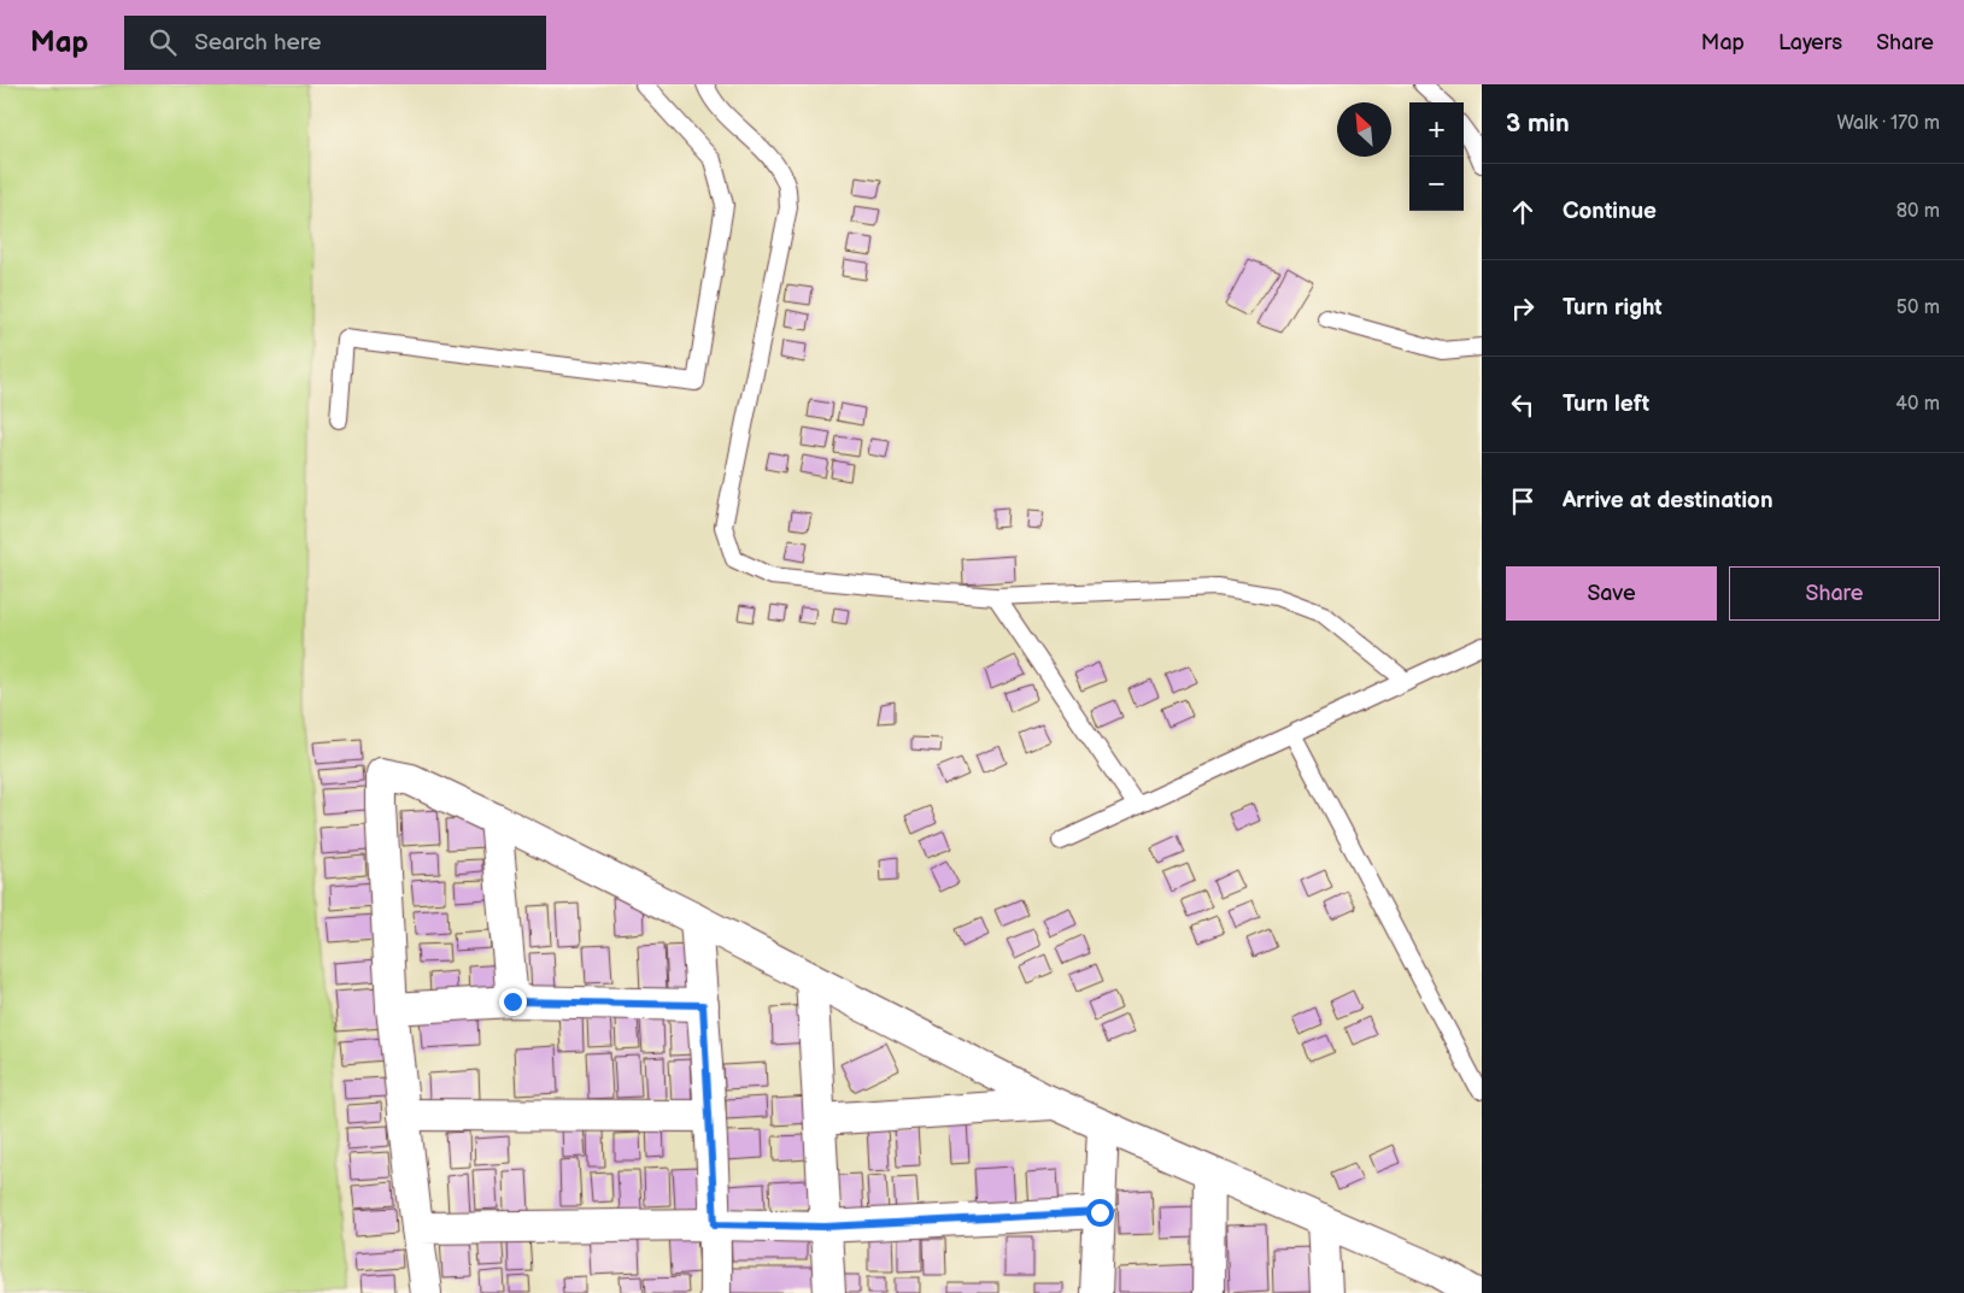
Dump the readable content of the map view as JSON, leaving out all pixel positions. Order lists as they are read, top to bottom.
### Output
{
  "north": "top left",
  "page": {
    "header": "Map",
    "search": "Search here",
    "nav": ["Map", "Layers", "Share"],
    "heading": ["3 min", "Walk · 170 m"],
    "map_buttons": ["+", "−"],
    "list": [
      ["Continue", "80 m"],
      ["Turn right", "50 m"],
      ["Turn left", "40 m"],
      "Arrive at destination"
    ],
    "buttons": ["Save", "Share"]
  }
}
